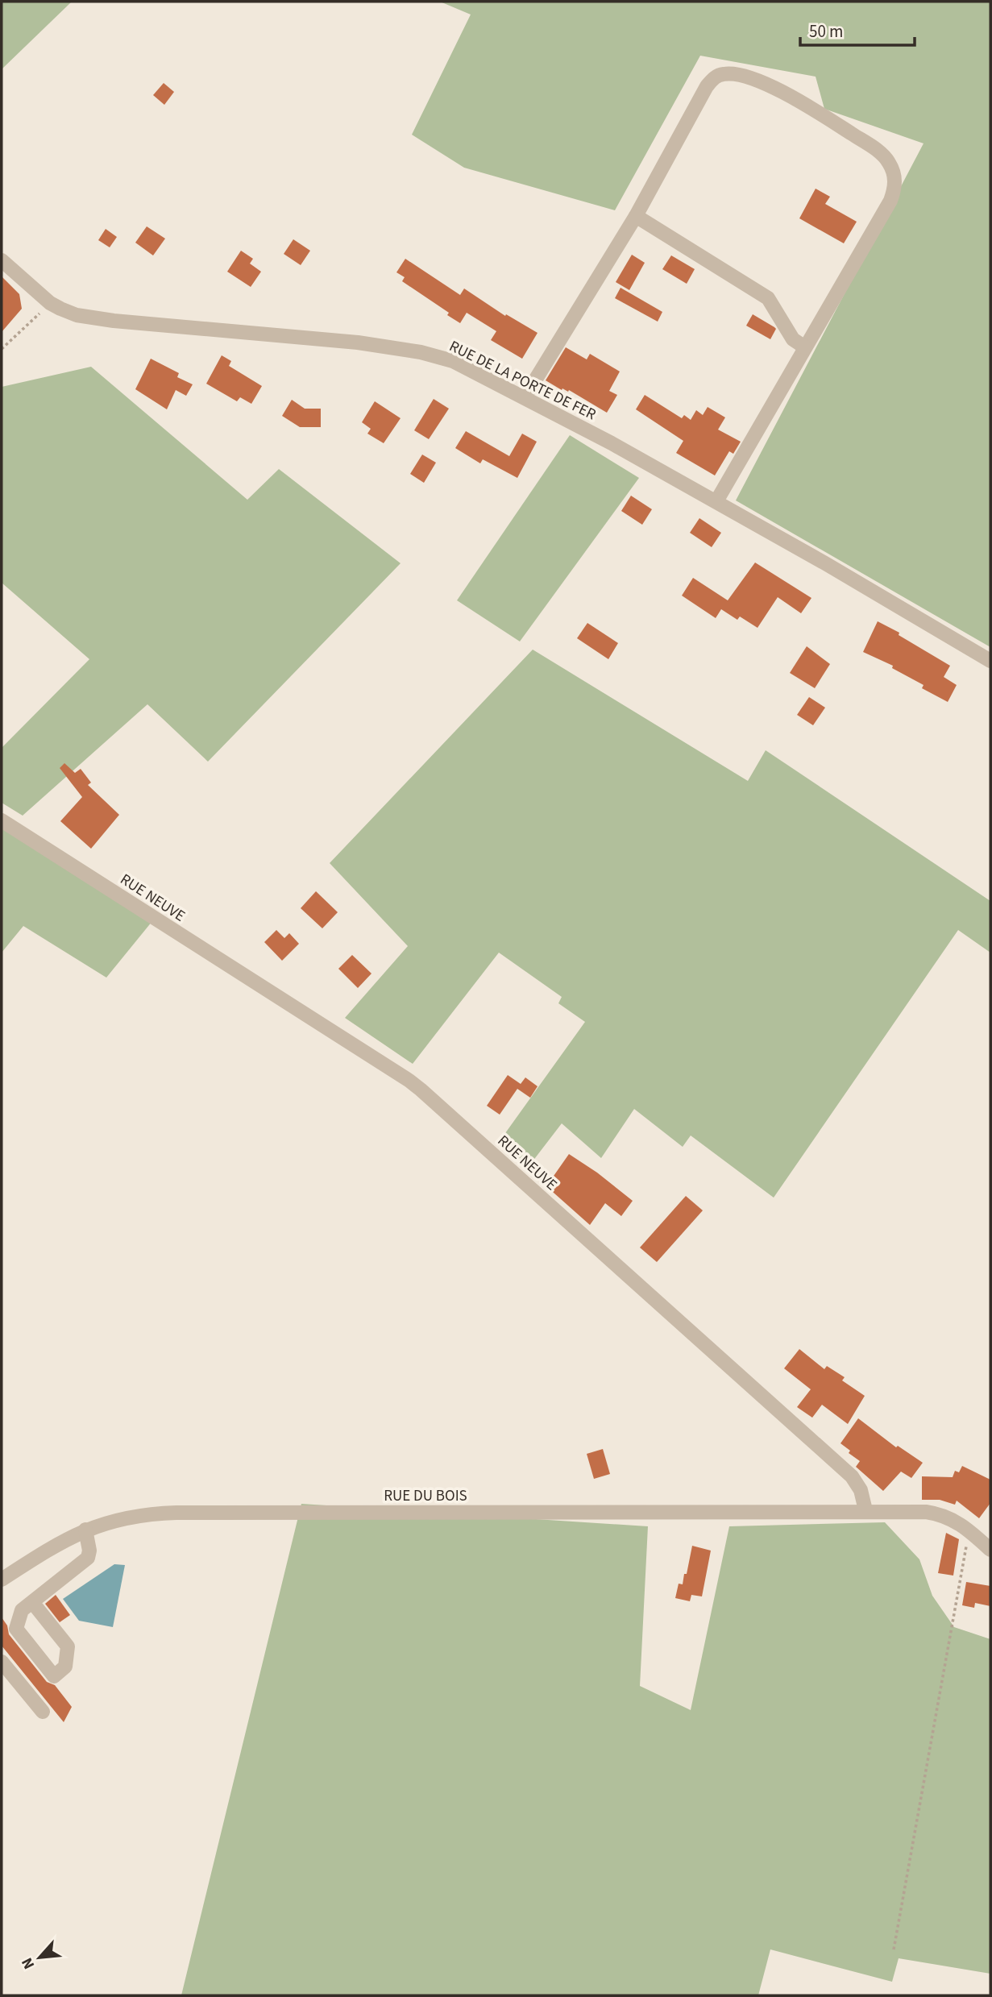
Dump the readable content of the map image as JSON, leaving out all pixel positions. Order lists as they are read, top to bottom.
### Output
{
  "streets": {
    "street": ["RUE DE LA PORTE DE FER", "RUE NEUVE", "RUE DU BOIS"]
  },
  "crossings": [
    ["RUE NEUVE", "RUE DU BOIS"]
  ],
  "scale_bar": "50 m",
  "north": "bottom left"
}
